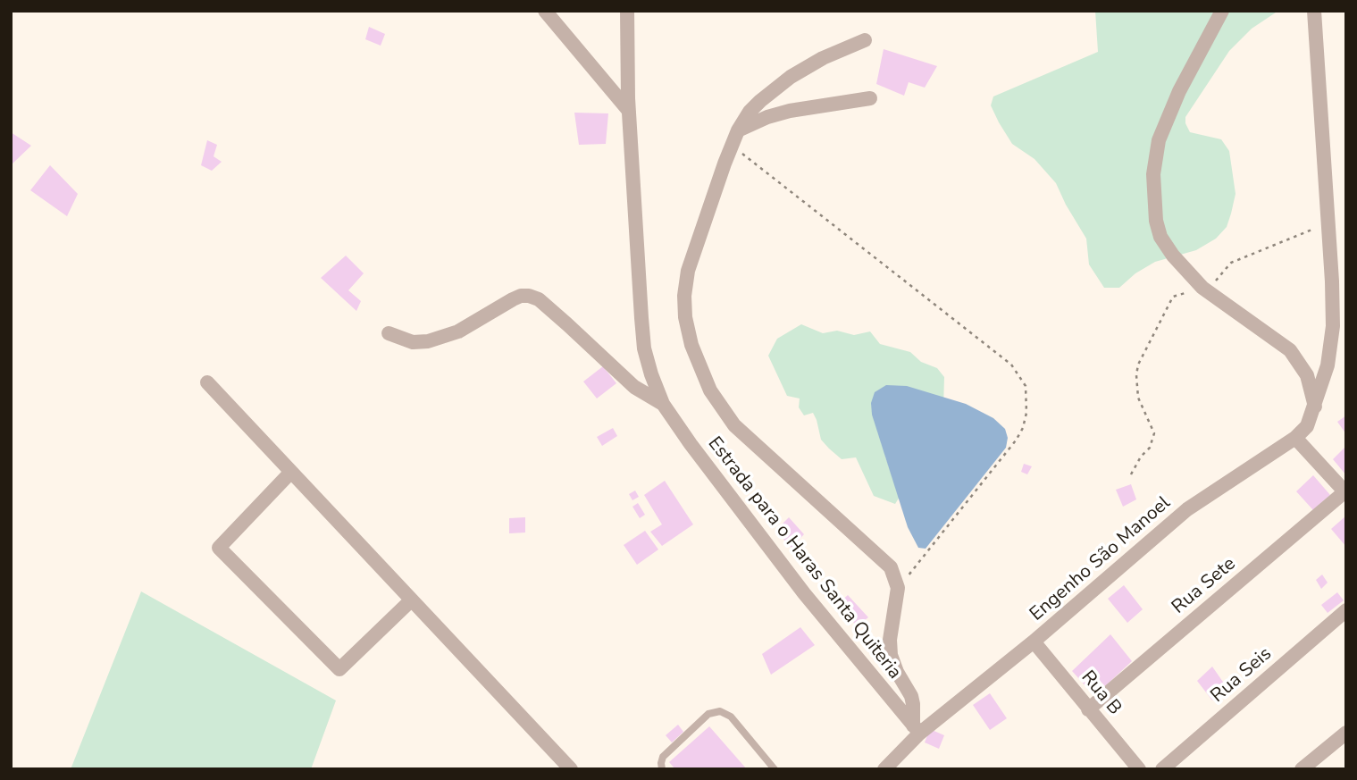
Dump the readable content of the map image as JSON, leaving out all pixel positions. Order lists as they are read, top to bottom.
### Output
{
  "streets": {
    "street": [
      "Estrada para o Haras Santa Quiteria",
      "Engenho São Manoel",
      "Rua Sete",
      "Rua Seis",
      "Rua B"
    ]
  },
  "crossings": [
    ["Estrada para o Haras Santa Quiteria", "Engenho São Manoel"],
    ["Engenho São Manoel", "Rua B"],
    ["Rua Sete", "Rua B"]
  ]
}
